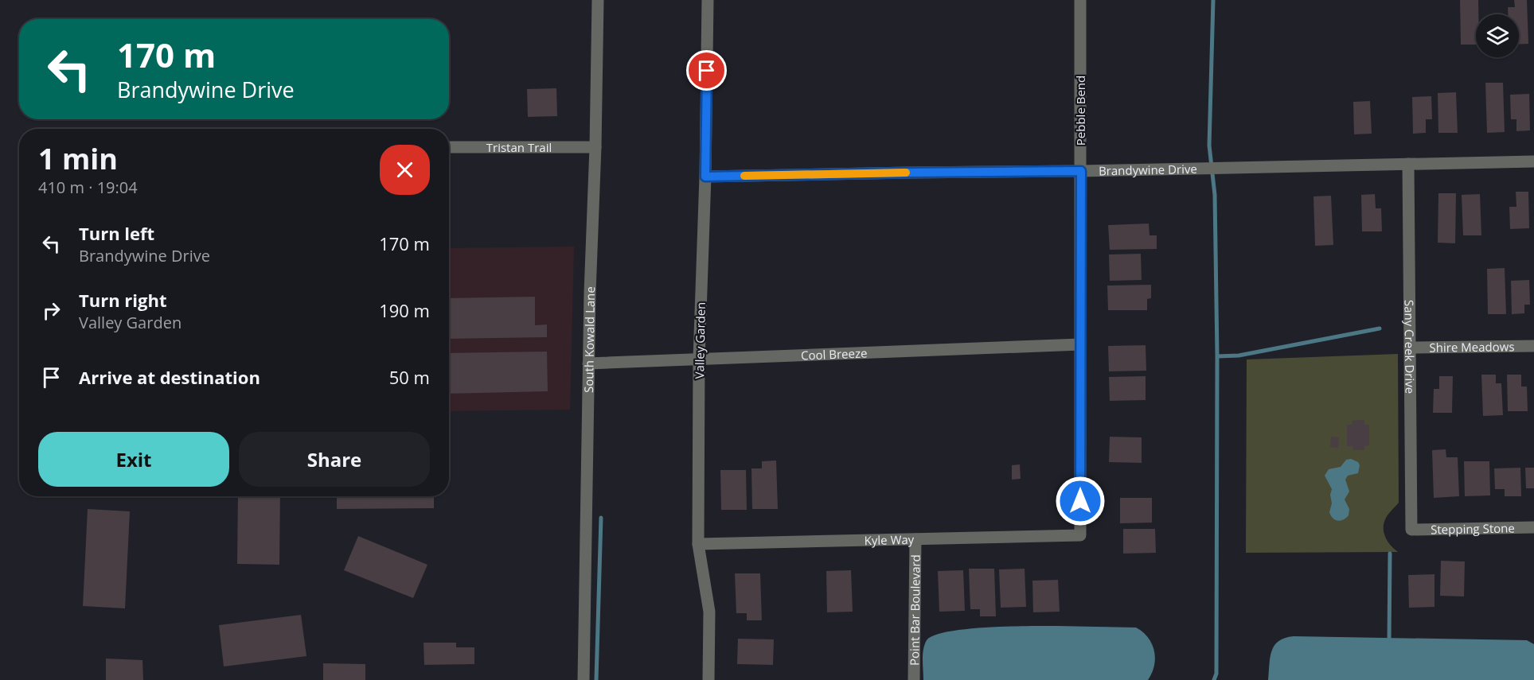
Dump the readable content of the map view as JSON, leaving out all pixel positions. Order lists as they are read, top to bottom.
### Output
{
  "streets": {
    "street": [
      "Pebble Bend",
      "Tristan Trail",
      "Brandywine Drive",
      "South Kowald Lane",
      "Valley Garden",
      "Sany Creek Drive",
      "Shire Meadows",
      "Cool Breeze",
      "Stepping Stone",
      "Kyle Way",
      "Point Bar Boulevard"
    ]
  },
  "crossings": [
    ["Pebble Bend", "Brandywine Drive"],
    ["Pebble Bend", "Cool Breeze"],
    ["Pebble Bend", "Kyle Way"],
    ["Tristan Trail", "South Kowald Lane"],
    ["Brandywine Drive", "Valley Garden"],
    ["Brandywine Drive", "Sany Creek Drive"],
    ["South Kowald Lane", "Cool Breeze"],
    ["Valley Garden", "Cool Breeze"],
    ["Valley Garden", "Kyle Way"],
    ["Sany Creek Drive", "Shire Meadows"],
    ["Sany Creek Drive", "Stepping Stone"],
    ["Kyle Way", "Point Bar Boulevard"]
  ],
  "page": {
    "turn": ["170 m", "Brandywine Drive"],
    "heading": ["1 min", "410 m · 19:04"],
    "list": [
      {
        "name": "Turn left",
        "note": "Brandywine Drive",
        "value": "170 m"
      },
      {
        "name": "Turn right",
        "note": "Valley Garden",
        "value": "190 m"
      },
      {
        "name": "Arrive at destination",
        "value": "50 m"
      }
    ],
    "buttons": ["Exit", "Share"]
  }
}
